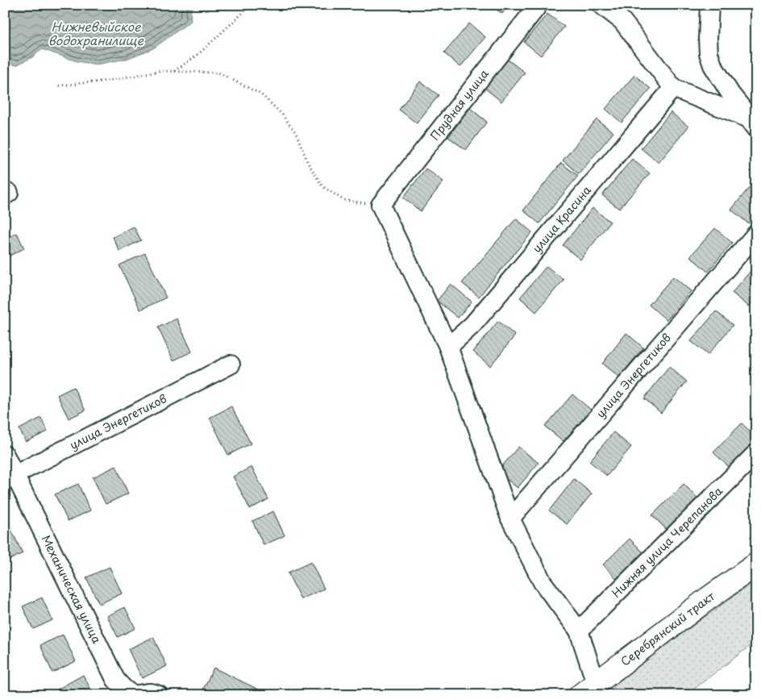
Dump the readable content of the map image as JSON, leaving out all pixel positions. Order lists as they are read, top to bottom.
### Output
{
  "streets": {
    "main road": ["Серебрянский тракт"],
    "street": [
      "Прудная улица",
      "улица Красина",
      "улица Энергетиков",
      "Нижняя улица Черепанова",
      "Механическая улица"
    ]
  },
  "crossings": [
    ["улица Энергетиков", "Механическая улица"]
  ],
  "water": ["Нижневыйское водохранилище"]
}
